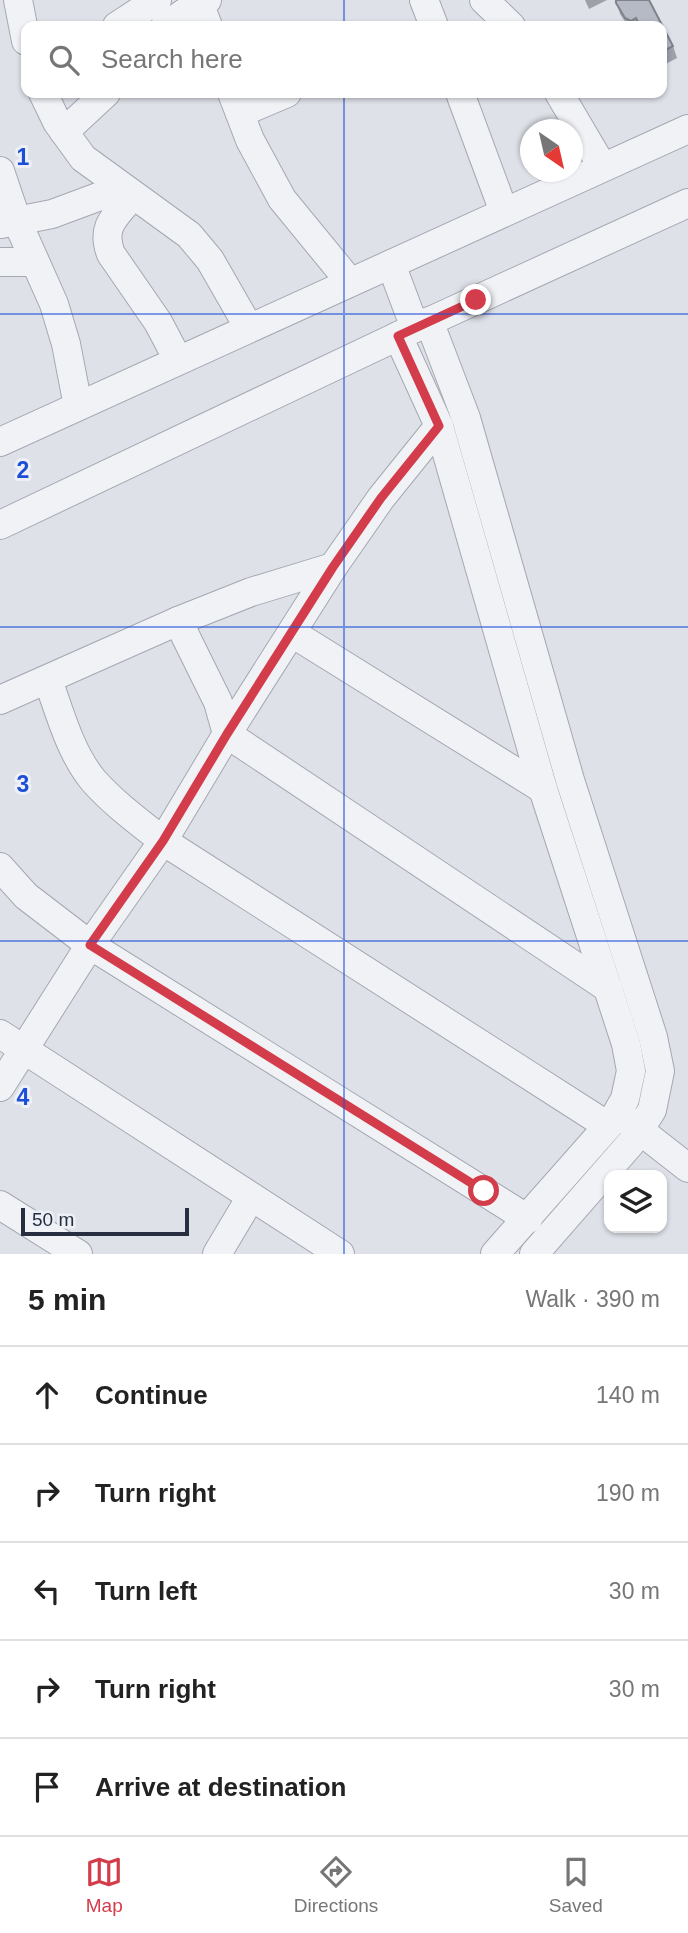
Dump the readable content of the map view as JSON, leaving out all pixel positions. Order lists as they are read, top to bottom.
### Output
{
  "scale_bar": "50 m",
  "north": "bottom right",
  "page": {
    "search": "Search here",
    "scale": "50 m",
    "heading": ["5 min", "Walk · 390 m"],
    "list": [
      ["Continue", "140 m"],
      ["Turn right", "190 m"],
      ["Turn left", "30 m"],
      ["Turn right", "30 m"],
      "Arrive at destination"
    ],
    "nav": ["Map", "Directions", "Saved"]
  },
  "grid": {
    "rows": [
      "1",
      "2",
      "3",
      "4"
    ]
  }
}
